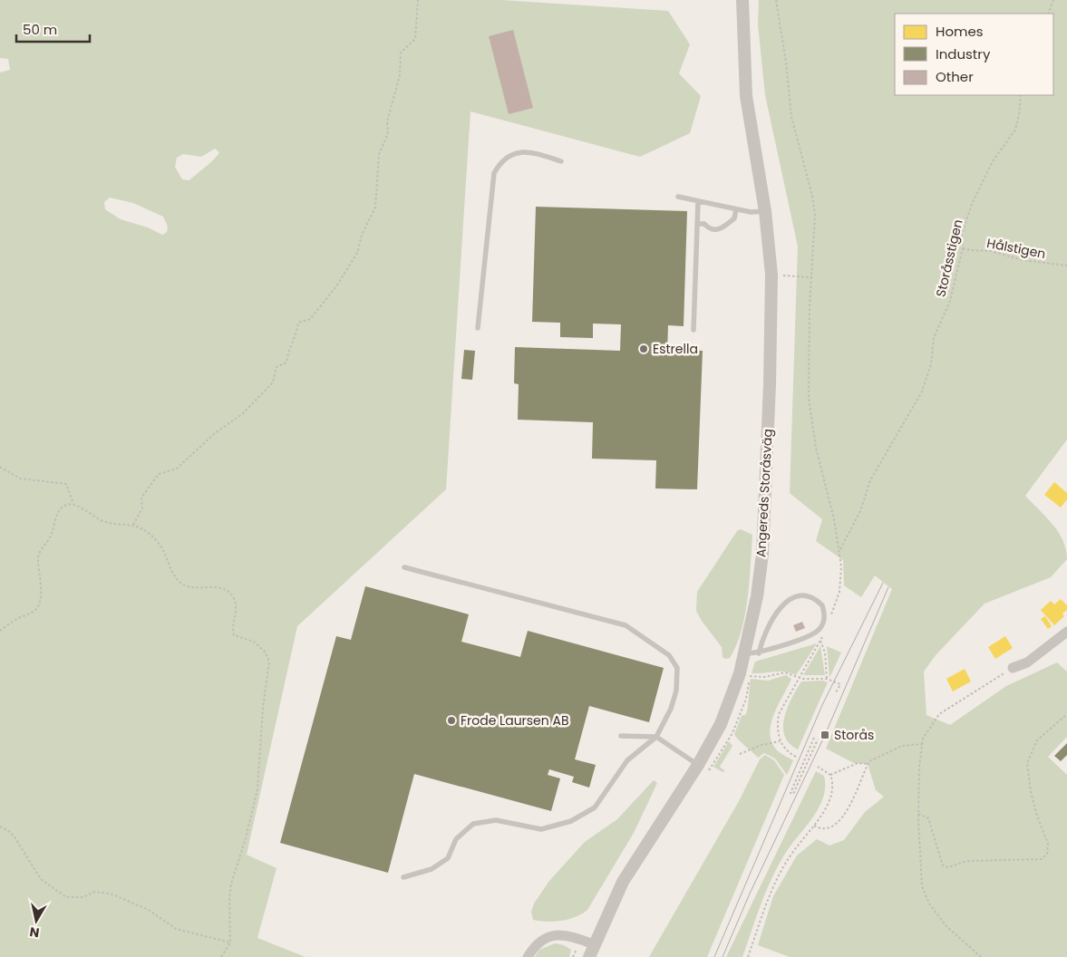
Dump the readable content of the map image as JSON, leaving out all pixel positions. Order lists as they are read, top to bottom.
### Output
{
  "streets": {
    "street": ["Angereds Storåsväg"],
    "path": ["Hålstigen", "Storåsstigen"]
  },
  "crossings": [
    ["Hålstigen", "Storåsstigen"]
  ],
  "places": {
    "other": ["Estrella", "Frode Laursen AB"],
    "transit": ["Storås"]
  },
  "legend": ["Homes", "Industry", "Other"],
  "scale_bar": "50 m",
  "north": "bottom"
}
